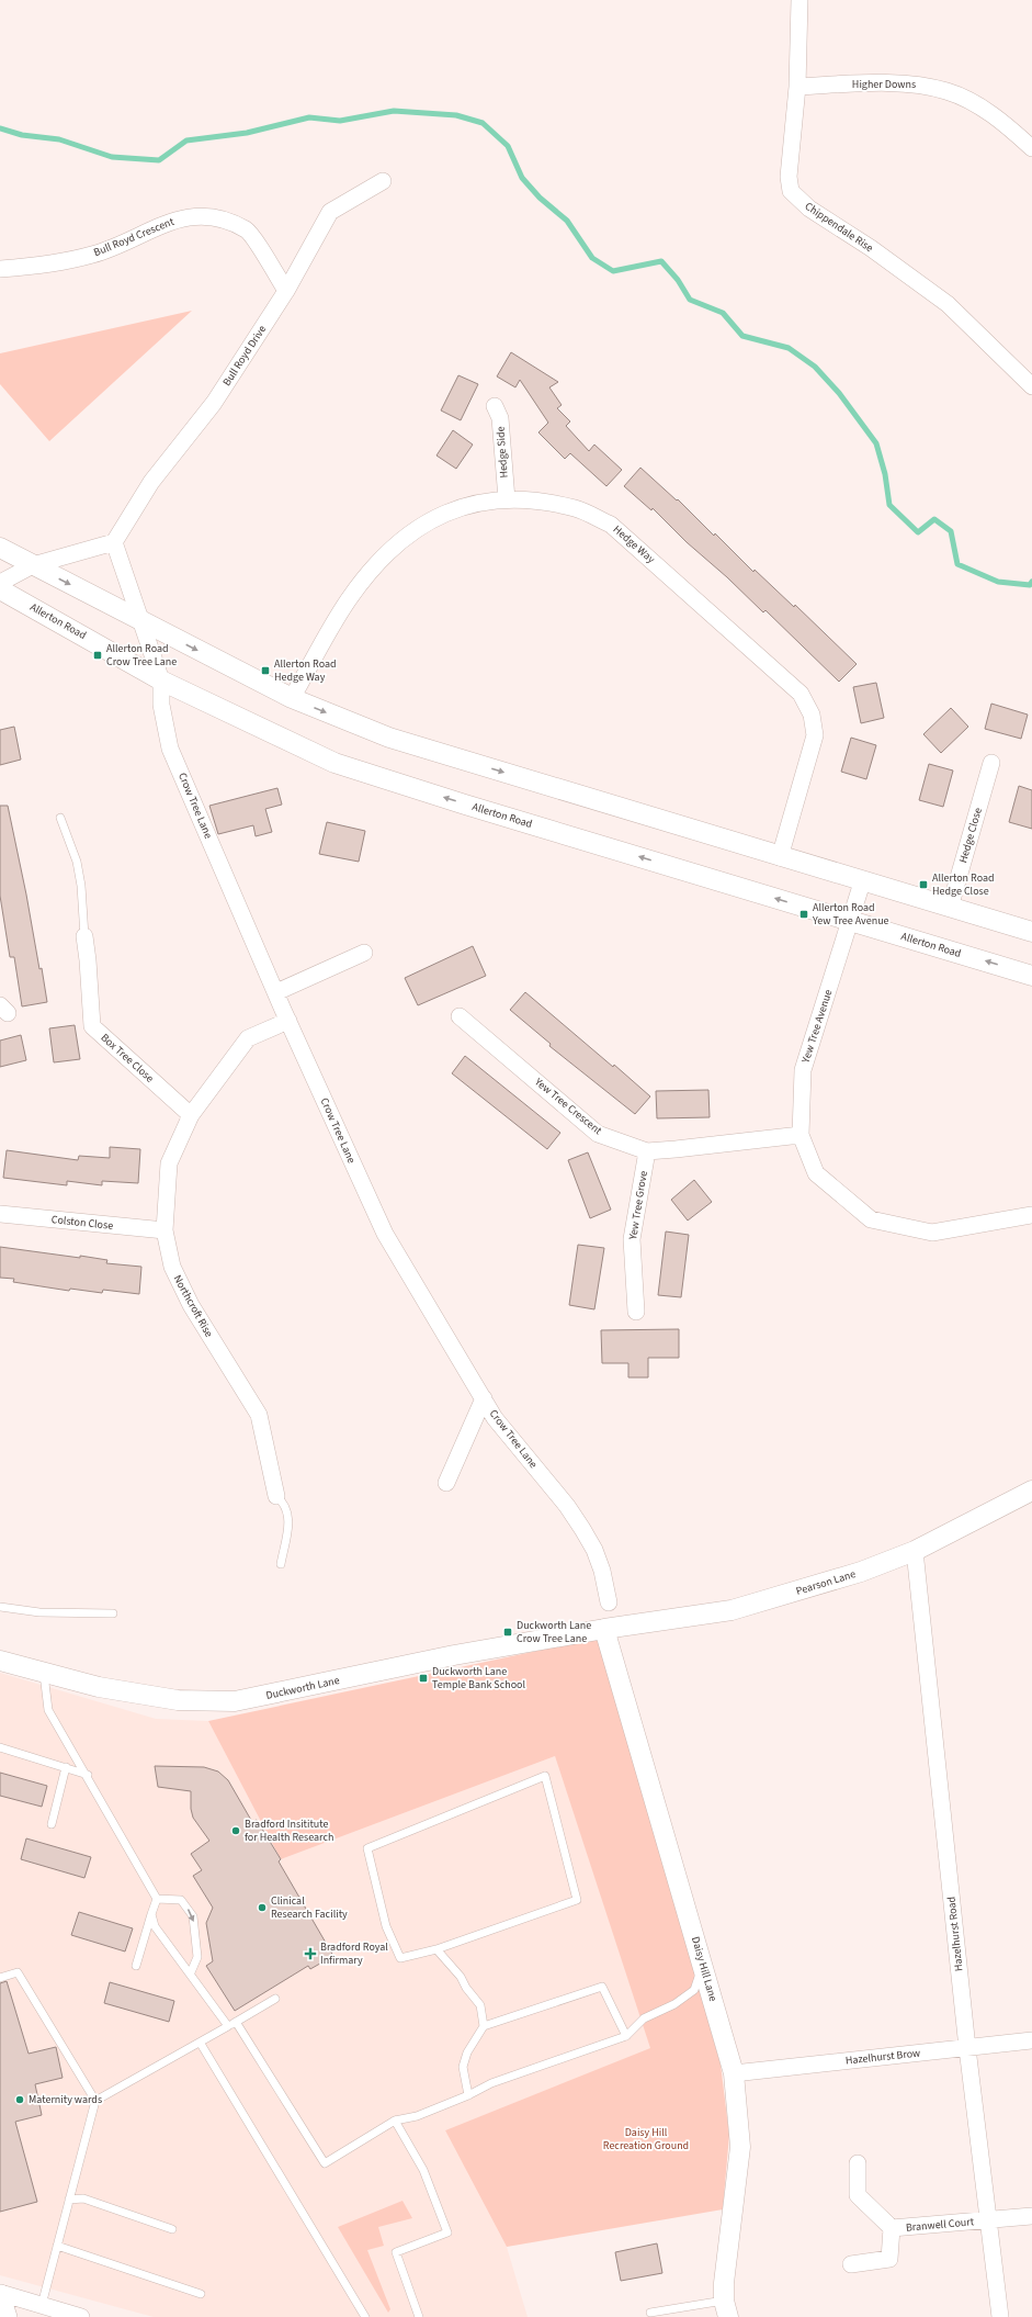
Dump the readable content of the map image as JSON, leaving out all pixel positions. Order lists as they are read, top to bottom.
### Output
{
  "streets": {
    "street": [
      "Higher Downs",
      "Chippendale Rise",
      "Bull Royd Crescent",
      "Bull Royd Drive",
      "Hedge Side",
      "Hedge Way",
      "Allerton Road",
      "Crow Tree Lane",
      "Hedge Close",
      "Yew Tree Avenue",
      "Box Tree Close",
      "Yew Tree Crescent",
      "Yew Tree Grove",
      "Colston Close",
      "Northcroft Rise",
      "Pearson Lane",
      "Duckworth Lane",
      "Hazelhurst Road",
      "Daisy Hill Lane",
      "Hazelhurst Brow",
      "Branwell Court"
    ]
  },
  "crossings": [
    ["Higher Downs", "Chippendale Rise"],
    ["Bull Royd Crescent", "Bull Royd Drive"],
    ["Hedge Side", "Hedge Way"],
    ["Allerton Road", "Crow Tree Lane"],
    ["Allerton Road", "Yew Tree Avenue"],
    ["Crow Tree Lane", "Northcroft Rise"],
    ["Yew Tree Avenue", "Yew Tree Crescent"],
    ["Box Tree Close", "Northcroft Rise"],
    ["Yew Tree Crescent", "Yew Tree Grove"],
    ["Colston Close", "Northcroft Rise"],
    ["Pearson Lane", "Duckworth Lane"],
    ["Pearson Lane", "Hazelhurst Road"],
    ["Pearson Lane", "Daisy Hill Lane"],
    ["Duckworth Lane", "Daisy Hill Lane"],
    ["Hazelhurst Road", "Hazelhurst Brow"],
    ["Hazelhurst Road", "Branwell Court"],
    ["Daisy Hill Lane", "Hazelhurst Brow"]
  ],
  "parks": ["Daisy Hill Recreation Ground"],
  "places": {
    "transit": [
      "Allerton Road Crow Tree Lane",
      "Allerton Road Hedge Way",
      "Allerton Road Hedge Close",
      "Allerton Road Yew Tree Avenue",
      "Duckworth Lane Crow Tree Lane",
      "Duckworth Lane Temple Bank School"
    ],
    "other": ["Bradford Insititute for Health Research", "Clinical Research Facility", "Maternity wards"],
    "health": ["Bradford Royal Infirmary"]
  }
}
